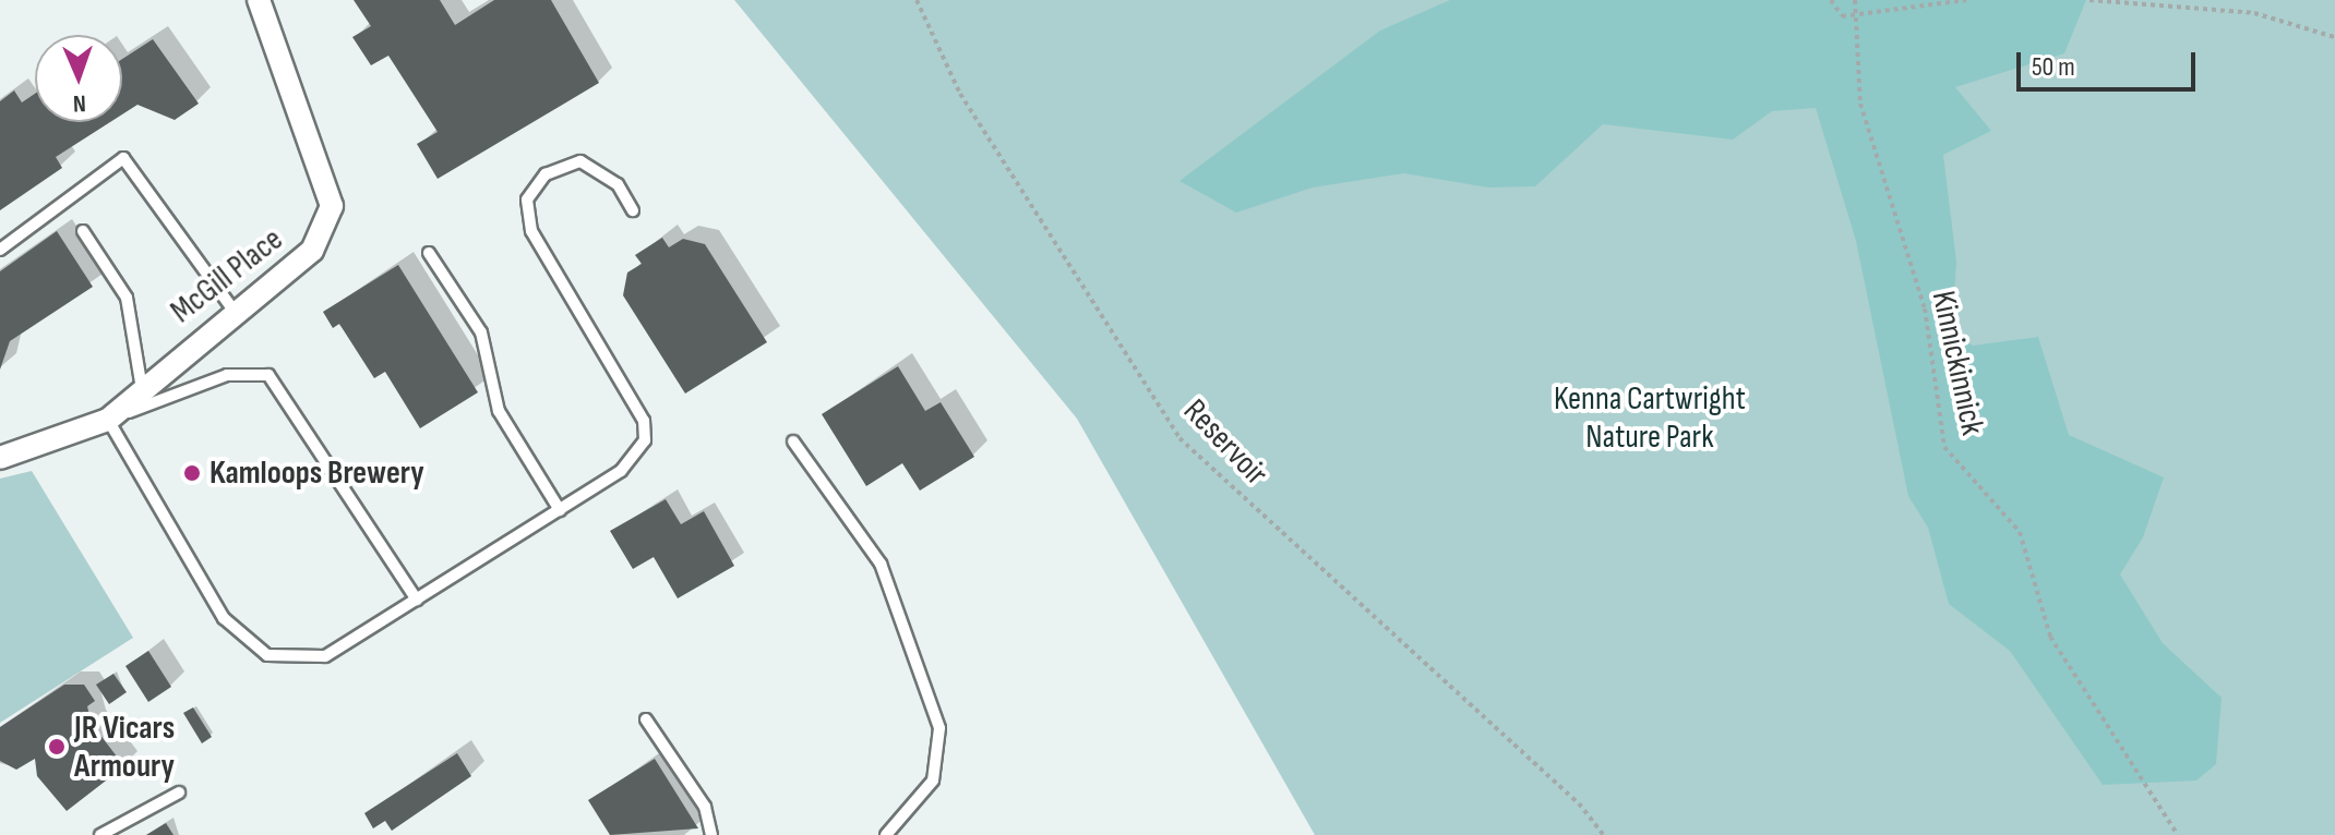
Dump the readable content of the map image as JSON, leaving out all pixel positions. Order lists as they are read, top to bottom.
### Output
{
  "streets": {
    "street": ["McGill Place"],
    "path": ["Kinnickinnick", "Reservoir"]
  },
  "parks": ["Kenna Cartwright Nature Park"],
  "places": ["Kamloops Brewery", "JR Vicars Armoury"],
  "scale_bar": "50 m",
  "north": "bottom"
}
